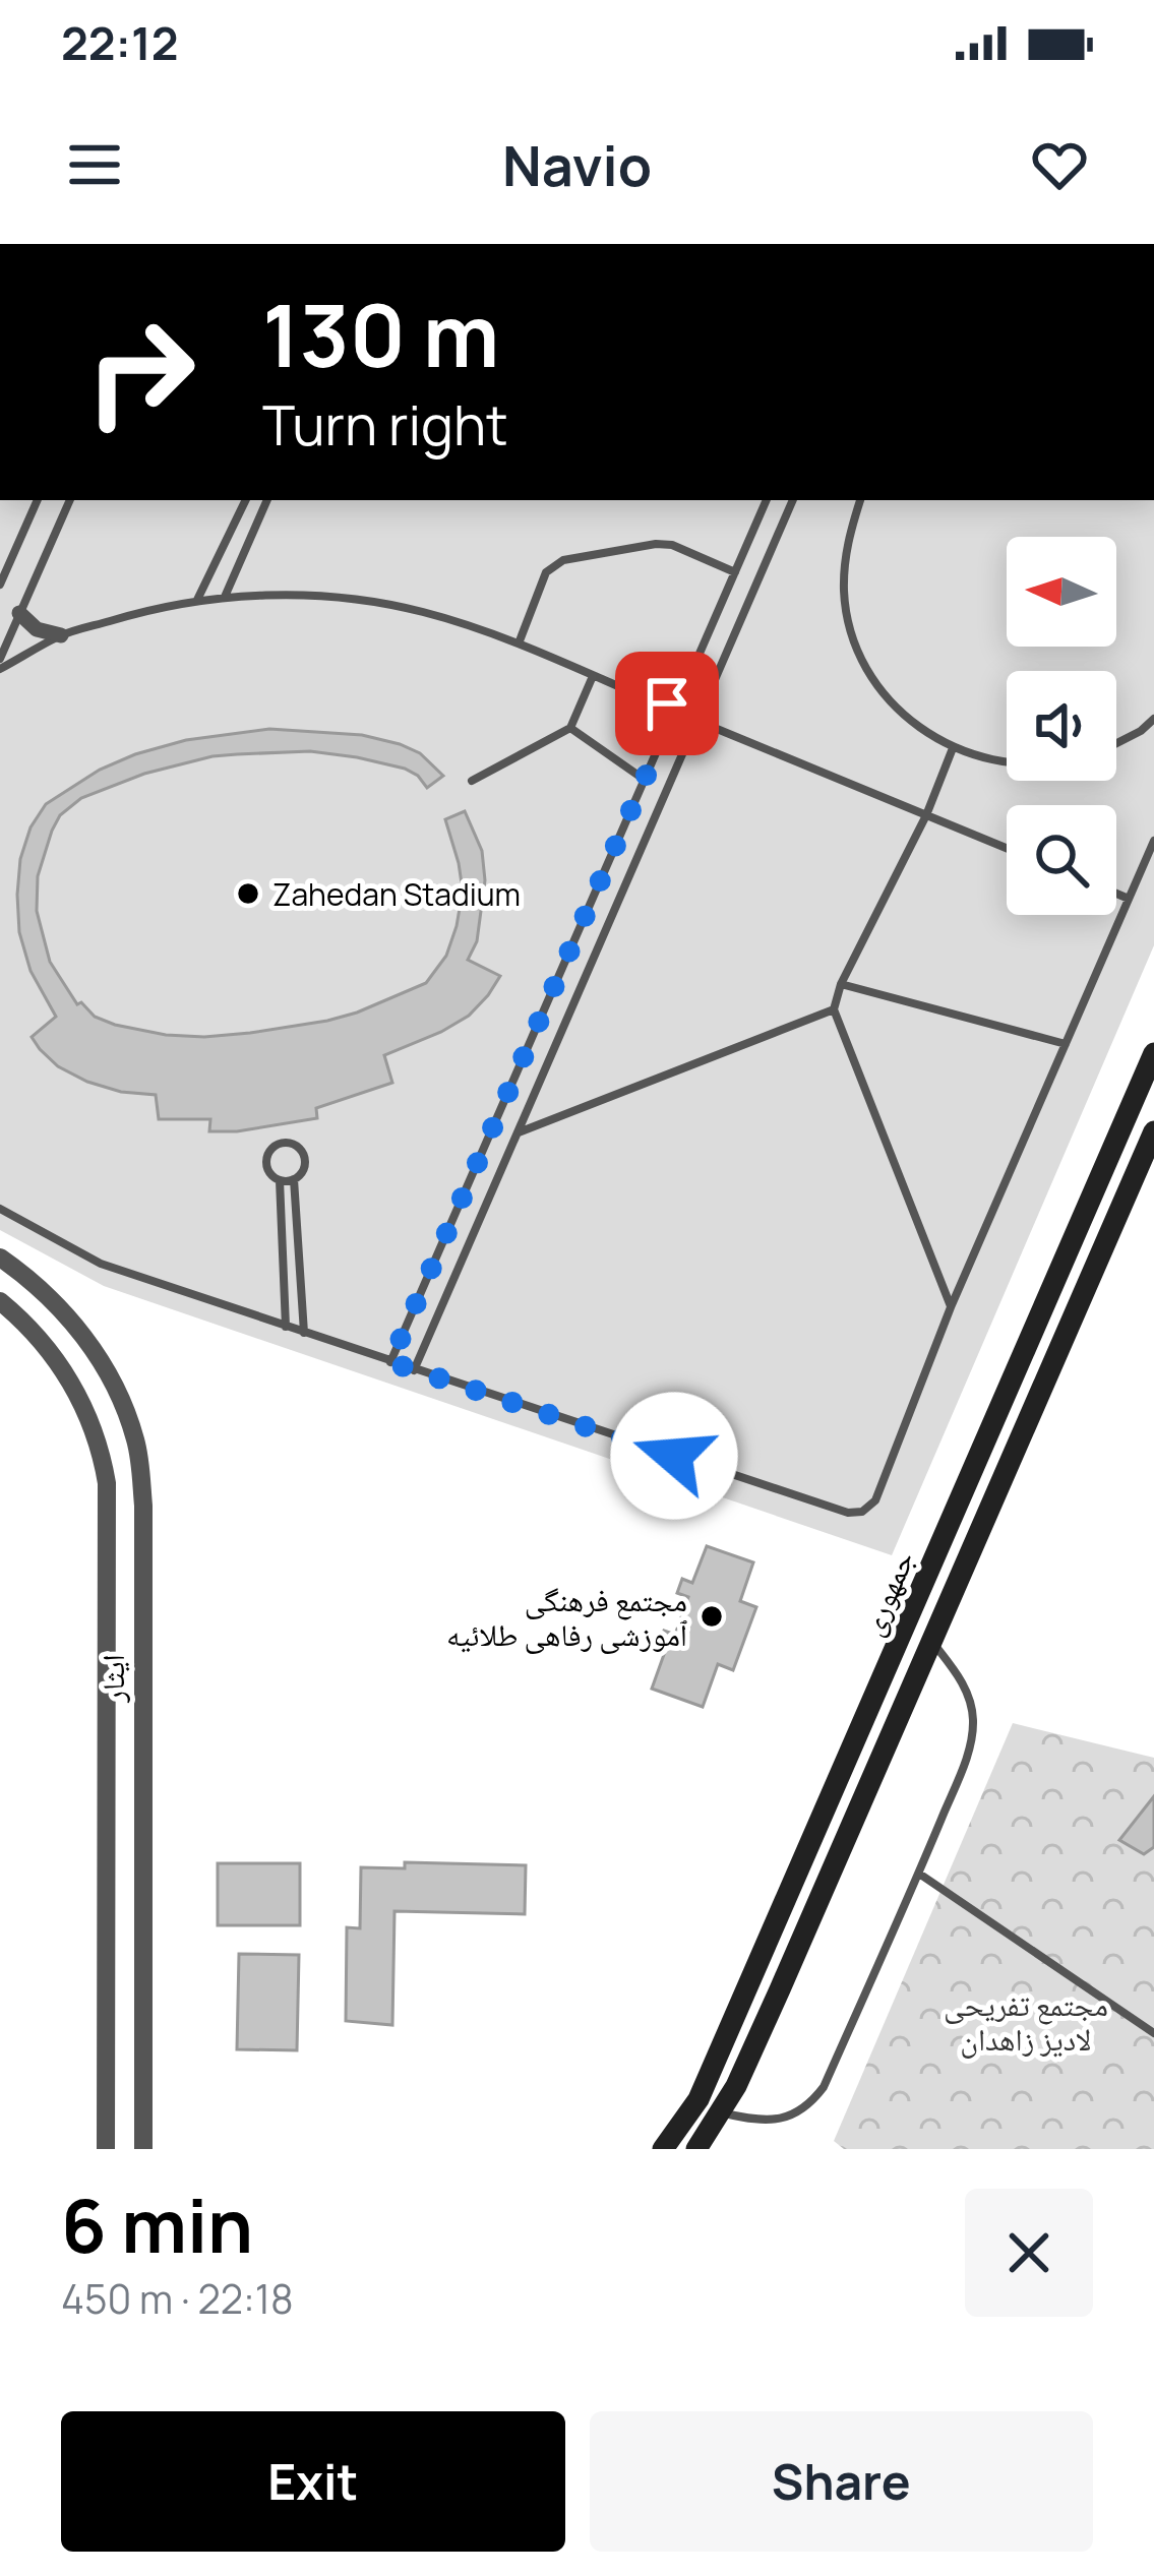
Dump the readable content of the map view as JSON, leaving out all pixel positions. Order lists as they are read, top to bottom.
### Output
{
  "streets": {
    "main road": ["جمهوری"],
    "street": ["ایثار"]
  },
  "parks": ["مجتمع تفریحی لادیز زاهدان"],
  "places": ["Zahedan Stadium", "مجتمع فرهنگی ٱموزشی رفاهی طلائیه"],
  "north": "left",
  "page": {
    "status": "22:12",
    "header": "Navio",
    "turn": ["130 m", "Turn right"],
    "heading": ["6 min", "450 m · 22:18"],
    "buttons": ["Exit", "Share"]
  }
}
